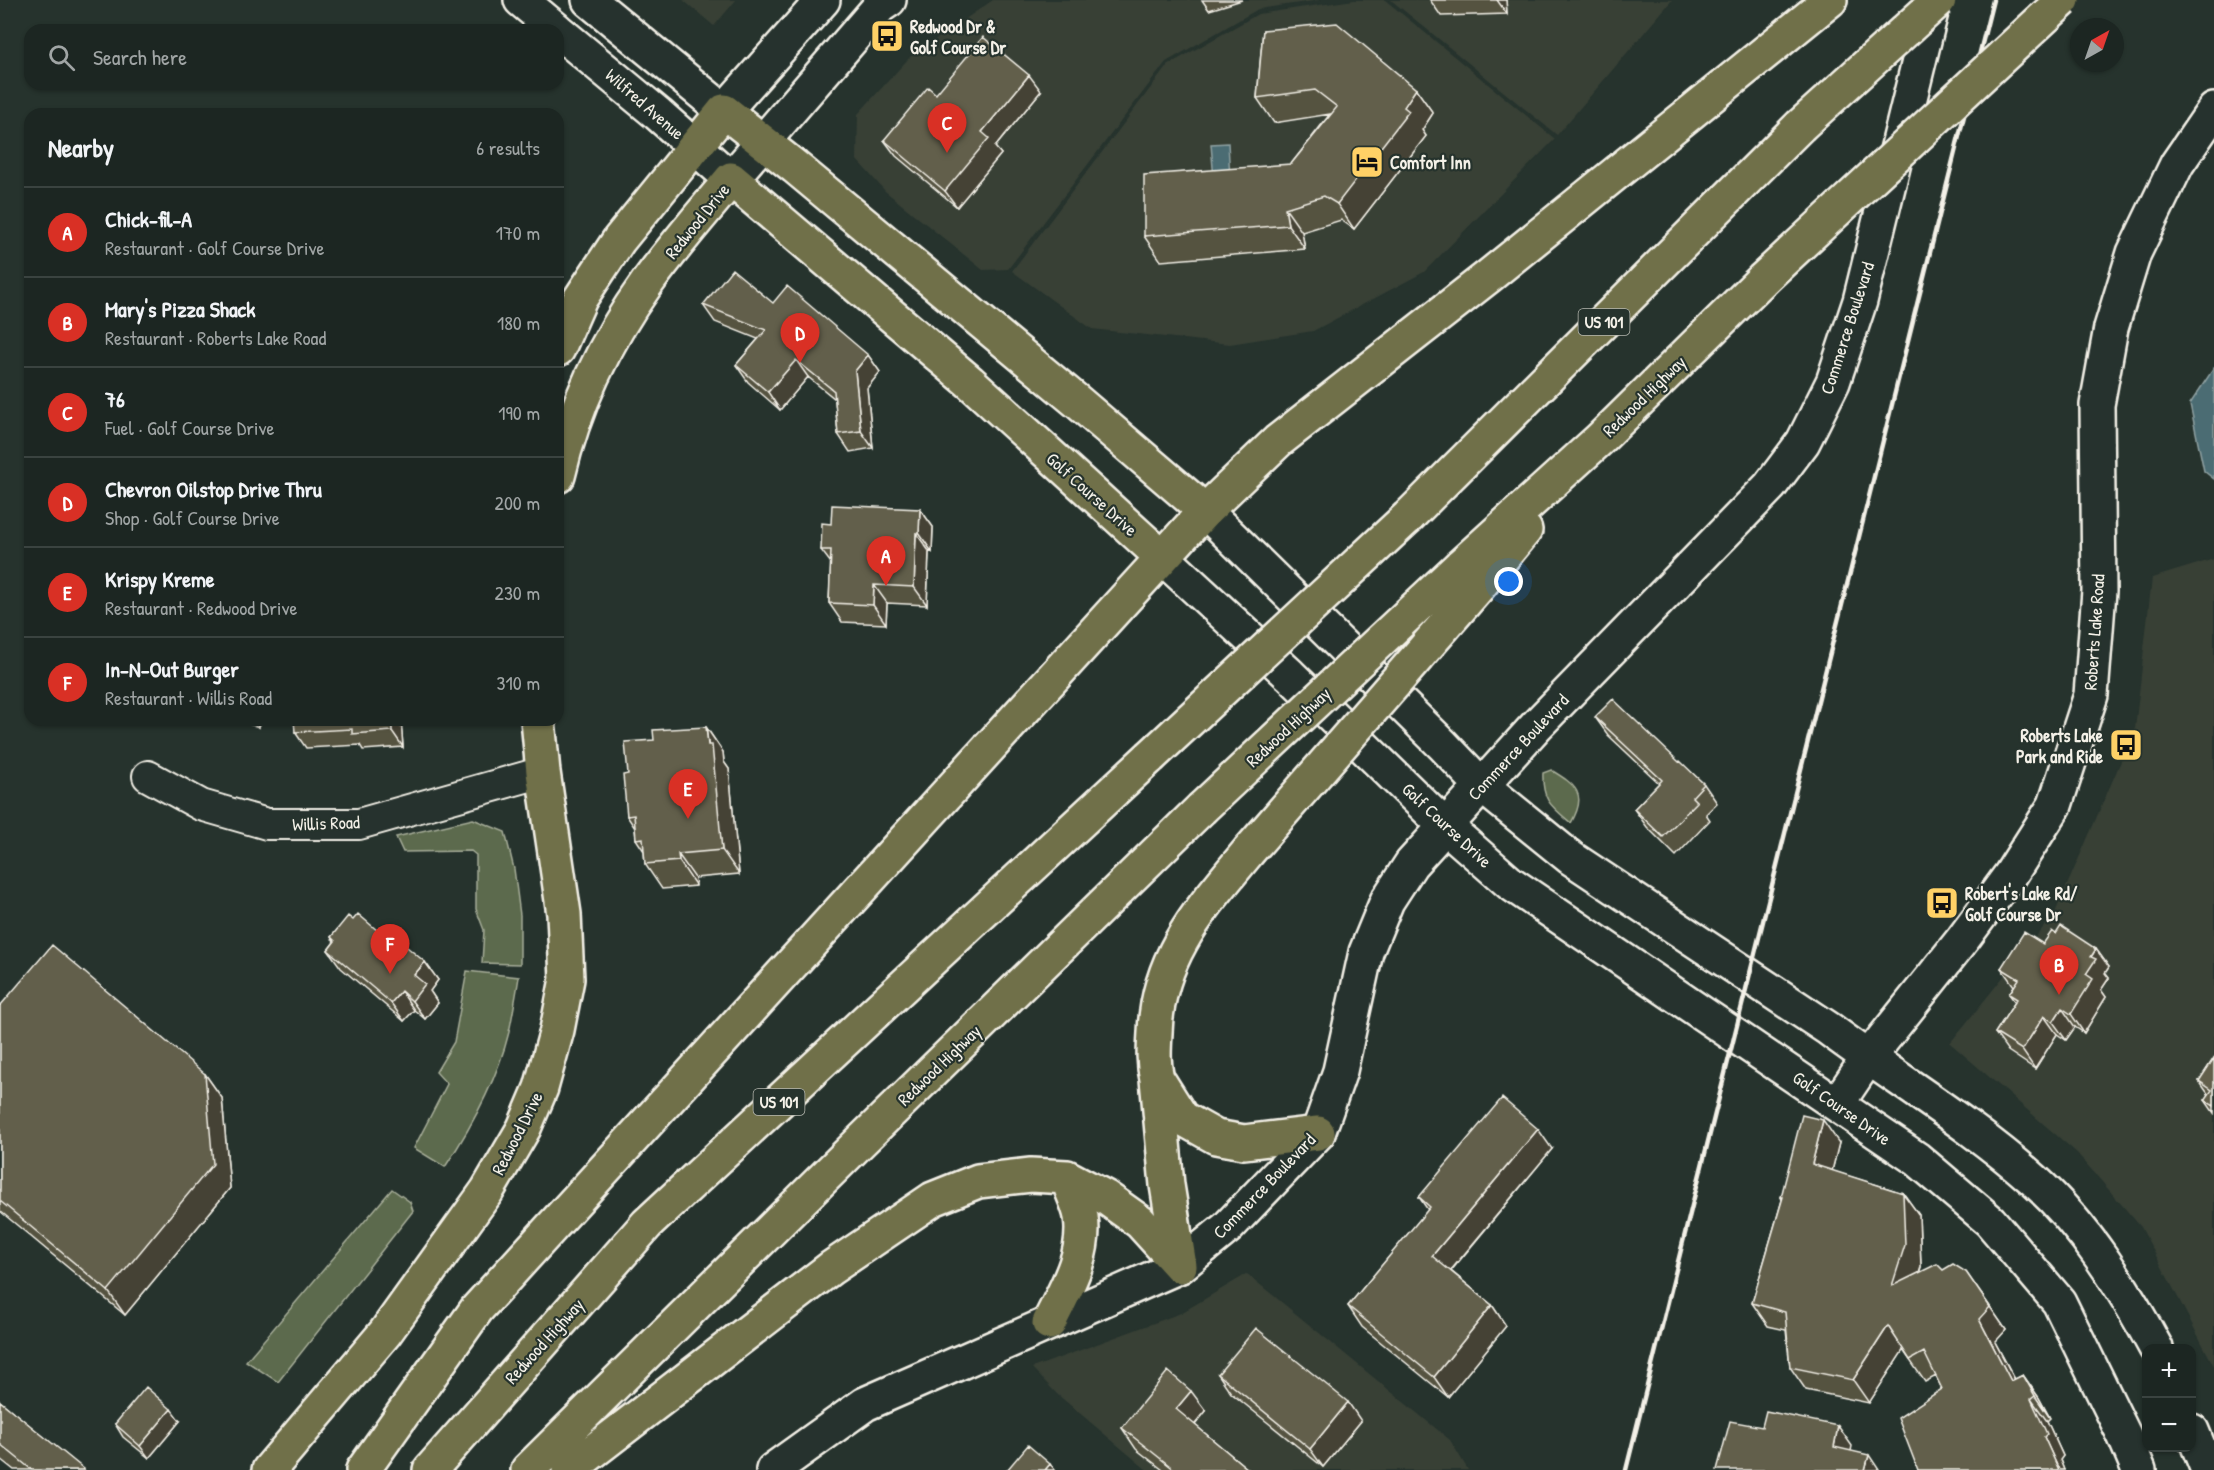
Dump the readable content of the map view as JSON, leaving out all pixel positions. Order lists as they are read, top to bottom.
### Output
{
  "streets": {
    "main road": [
      "Redwood Drive",
      "US 101",
      "Redwood Highway",
      "Golf Course Drive"
    ],
    "street": [
      "Wilfred Avenue",
      "Commerce Boulevard",
      "Roberts Lake Road",
      "Willis Road"
    ]
  },
  "crossings": [
    ["Wilfred Avenue", "Redwood Drive"],
    ["Wilfred Avenue", "Golf Course Drive"],
    ["Redwood Drive", "Golf Course Drive"],
    ["Redwood Drive", "Willis Road"],
    ["Commerce Boulevard", "Golf Course Drive"],
    ["Golf Course Drive", "Roberts Lake Road"]
  ],
  "places": {
    "bus stop": ["Redwood Dr & Golf Course Dr", "Roberts Lake Park and Ride", "Robert's Lake Rd/ Golf Course Dr"],
    "hotel": ["Comfort Inn"]
  },
  "north": "top right",
  "page": {
    "search": "Search here",
    "pins": [
      "C",
      "D",
      "A",
      "E",
      "F",
      "B"
    ],
    "heading": ["Nearby", "6 results"],
    "list": [
      {
        "mark": "A",
        "name": "Chick-fil-A",
        "note": "Restaurant · Golf Course Drive",
        "value": "170 m"
      },
      {
        "mark": "B",
        "name": "Mary's Pizza Shack",
        "note": "Restaurant · Roberts Lake Road",
        "value": "180 m"
      },
      {
        "mark": "C",
        "name": "76",
        "note": "Fuel · Golf Course Drive",
        "value": "190 m"
      },
      {
        "mark": "D",
        "name": "Chevron Oilstop Drive Thru",
        "note": "Shop · Golf Course Drive",
        "value": "200 m"
      },
      {
        "mark": "E",
        "name": "Krispy Kreme",
        "note": "Restaurant · Redwood Drive",
        "value": "230 m"
      },
      {
        "mark": "F",
        "name": "In-N-Out Burger",
        "note": "Restaurant · Willis Road",
        "value": "310 m"
      }
    ],
    "map_buttons": ["+", "−"]
  }
}
